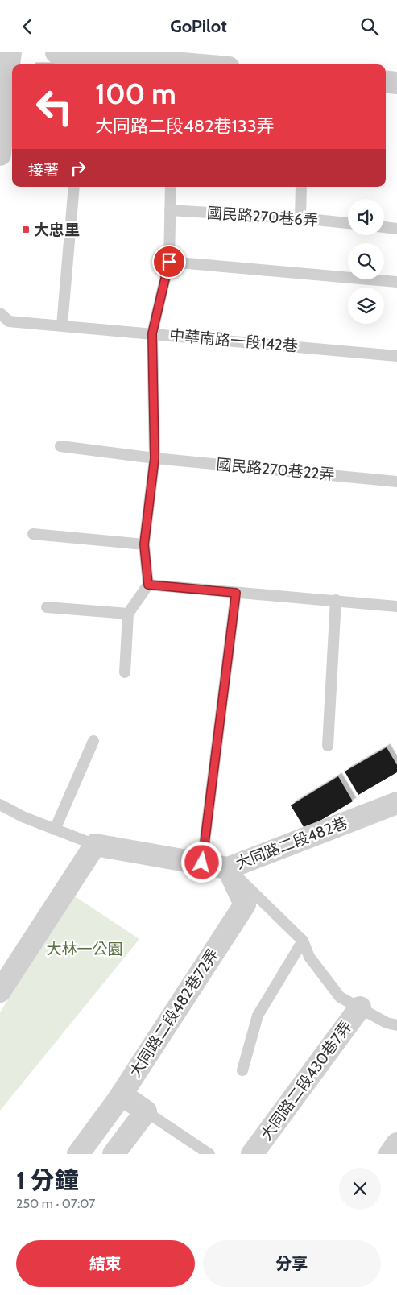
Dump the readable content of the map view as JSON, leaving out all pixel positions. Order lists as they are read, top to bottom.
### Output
{
  "streets": {
    "street": ["大同路二段482巷", "大同路二段482巷72弄", "大同路二段430巷7弄"],
    "lane": ["國民路270巷6弄", "中華南路一段142巷", "國民路270巷22弄"]
  },
  "crossings": [
    ["大同路二段482巷", "大同路二段482巷72弄"]
  ],
  "parks": ["大林一公園"],
  "places": {
    "transit": ["大忠里"]
  },
  "page": {
    "header": "GoPilot",
    "turn": ["100 m", "大同路二段482巷133弄"],
    "then": "接著",
    "heading": ["1 分鐘", "250 m · 07:07"],
    "buttons": ["結束", "分享"]
  }
}
